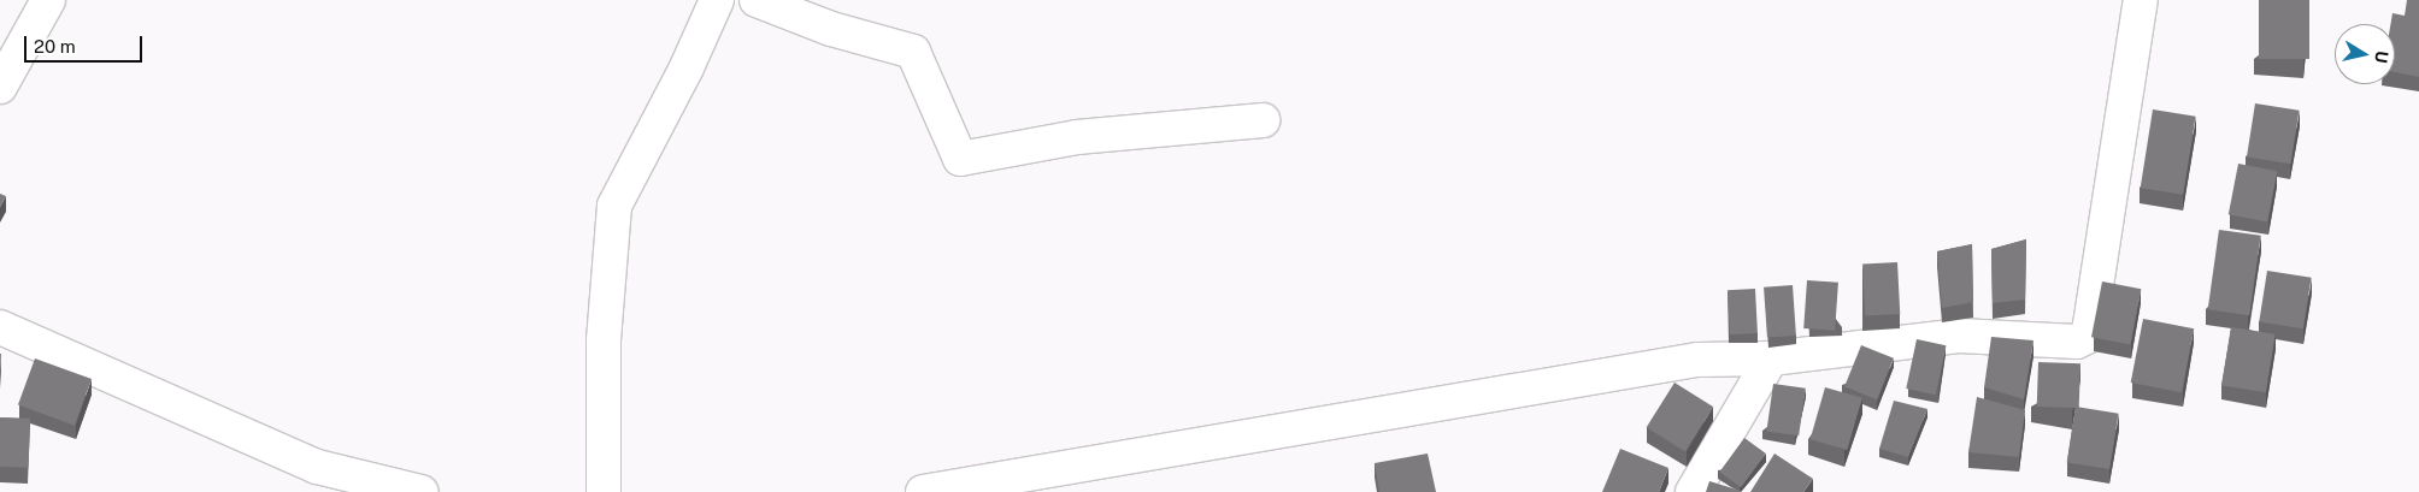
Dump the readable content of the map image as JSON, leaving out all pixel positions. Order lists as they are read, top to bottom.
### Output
{
  "scale_bar": "20 m",
  "north": "right"
}
